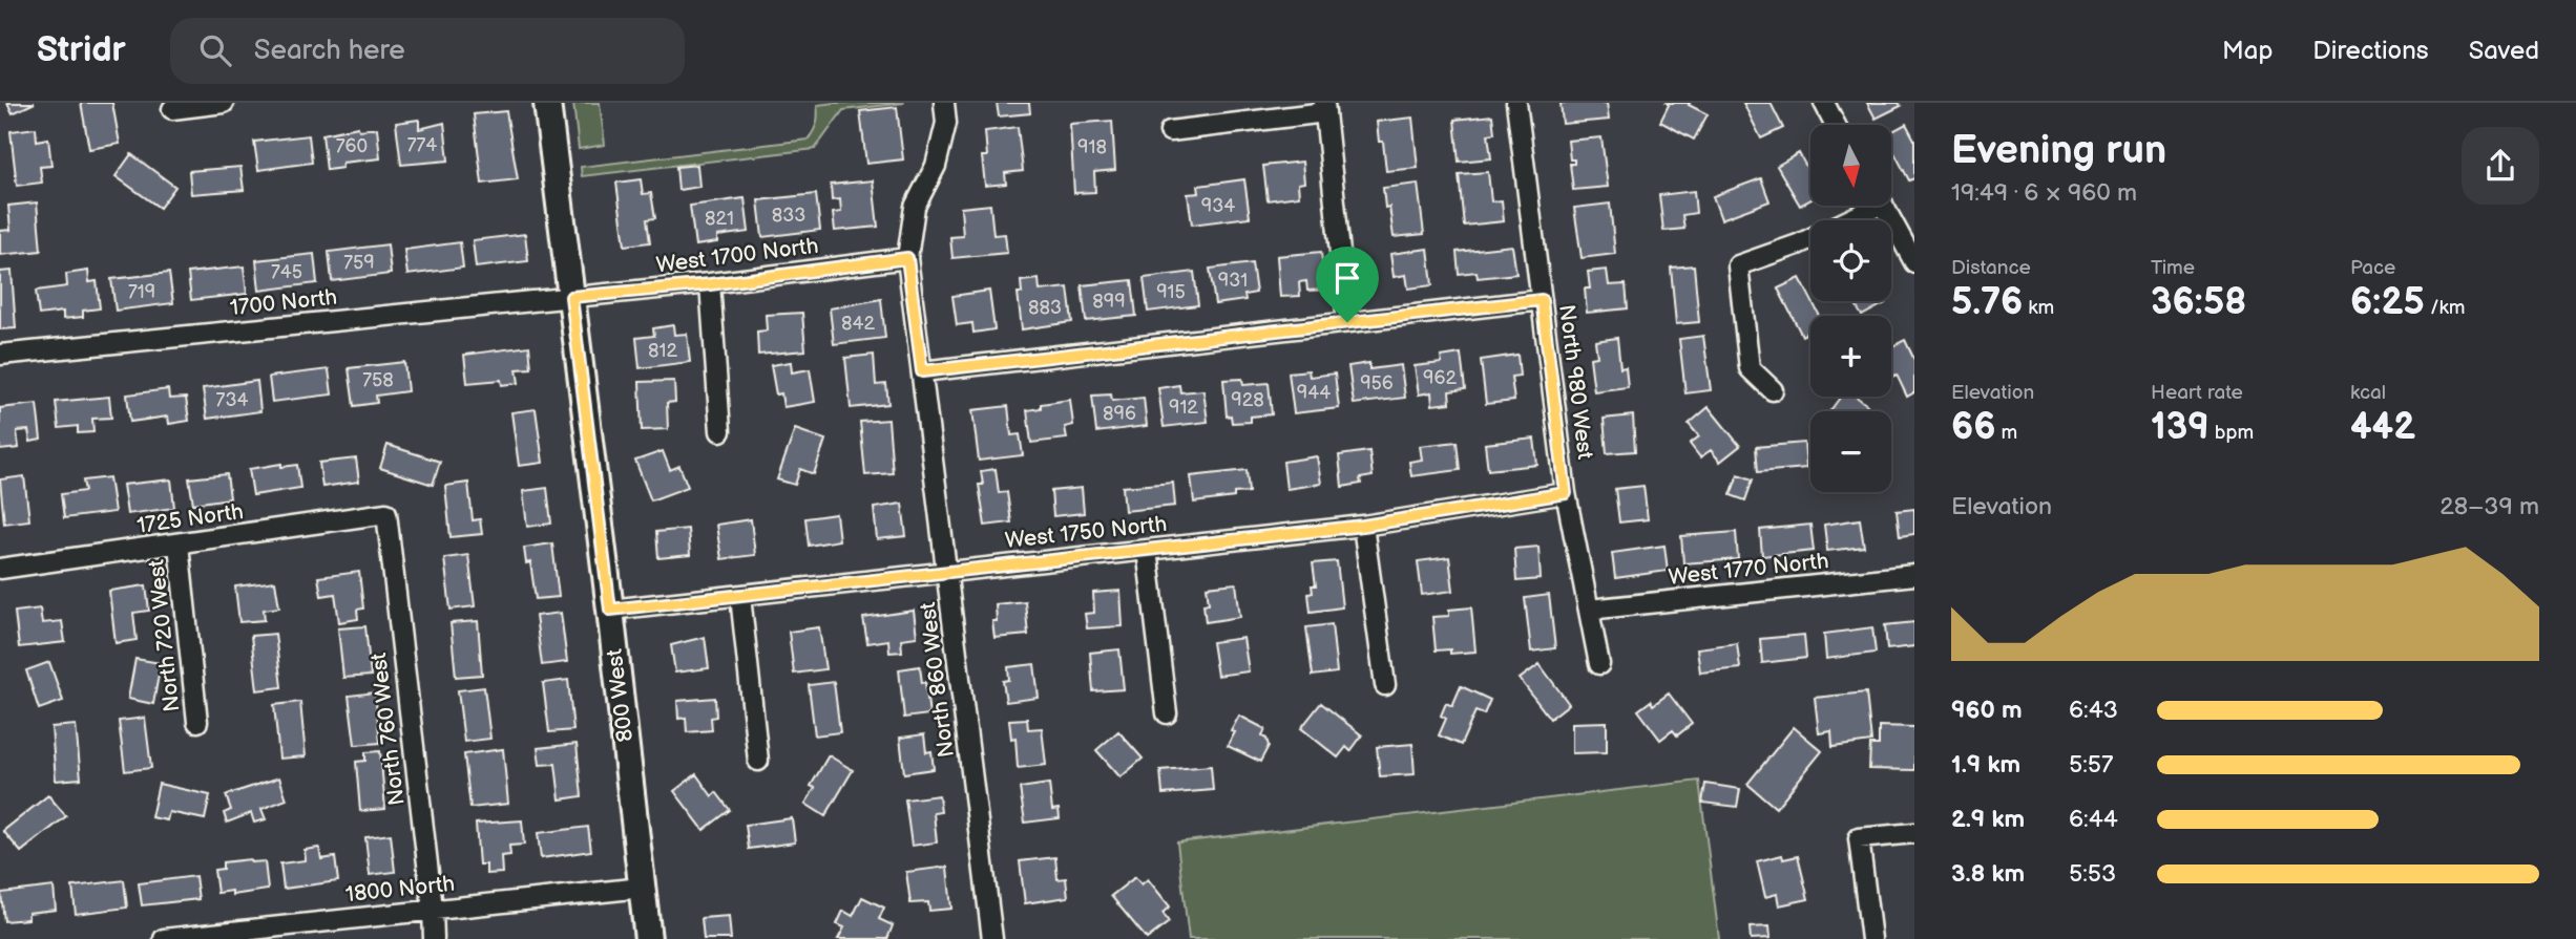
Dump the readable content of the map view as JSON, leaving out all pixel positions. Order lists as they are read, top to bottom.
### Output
{
  "streets": {
    "street": [
      "West 1700 North",
      "1700 North",
      "North 980 West",
      "1725 North",
      "West 1750 North",
      "West 1770 North",
      "North 720 West",
      "North 860 West",
      "800 West",
      "North 760 West",
      "1800 North"
    ]
  },
  "crossings": [
    ["West 1700 North", "1700 North"],
    ["West 1700 North", "North 860 West"],
    ["West 1700 North", "800 West"],
    ["1700 North", "800 West"],
    ["North 980 West", "West 1750 North"],
    ["North 980 West", "West 1770 North"],
    ["1725 North", "North 720 West"],
    ["1725 North", "North 760 West"],
    ["West 1750 North", "North 860 West"],
    ["West 1750 North", "800 West"],
    ["800 West", "1800 North"],
    ["North 760 West", "1800 North"]
  ],
  "house_numbers": [
    "774",
    "760",
    "918",
    "934",
    "833",
    "821",
    "759",
    "745",
    "931",
    "719",
    "915",
    "899",
    "883",
    "842",
    "812",
    "962",
    "758",
    "956",
    "944",
    "734",
    "928",
    "912",
    "896"
  ],
  "north": "bottom",
  "page": {
    "header": "Stridr",
    "search": "Search here",
    "nav": ["Map", "Directions", "Saved"],
    "heading": ["Evening run", "19:49 · 6 × 960 m"],
    "map_buttons": ["+", "−"],
    "stats": [
      ["Distance", "5.76 km"],
      ["Time", "36:58"],
      ["Pace", "6:25 /km"],
      ["Elevation", "66 m"],
      ["Heart rate", "139 bpm"],
      ["kcal", "442"]
    ],
    "chart": ["Elevation", "28–39 m"],
    "list": [
      {
        "name": "960 m",
        "note": "6:43"
      },
      {
        "name": "1.9 km",
        "note": "5:57"
      },
      {
        "name": "2.9 km",
        "note": "6:44"
      },
      {
        "name": "3.8 km",
        "note": "5:53"
      }
    ]
  }
}
